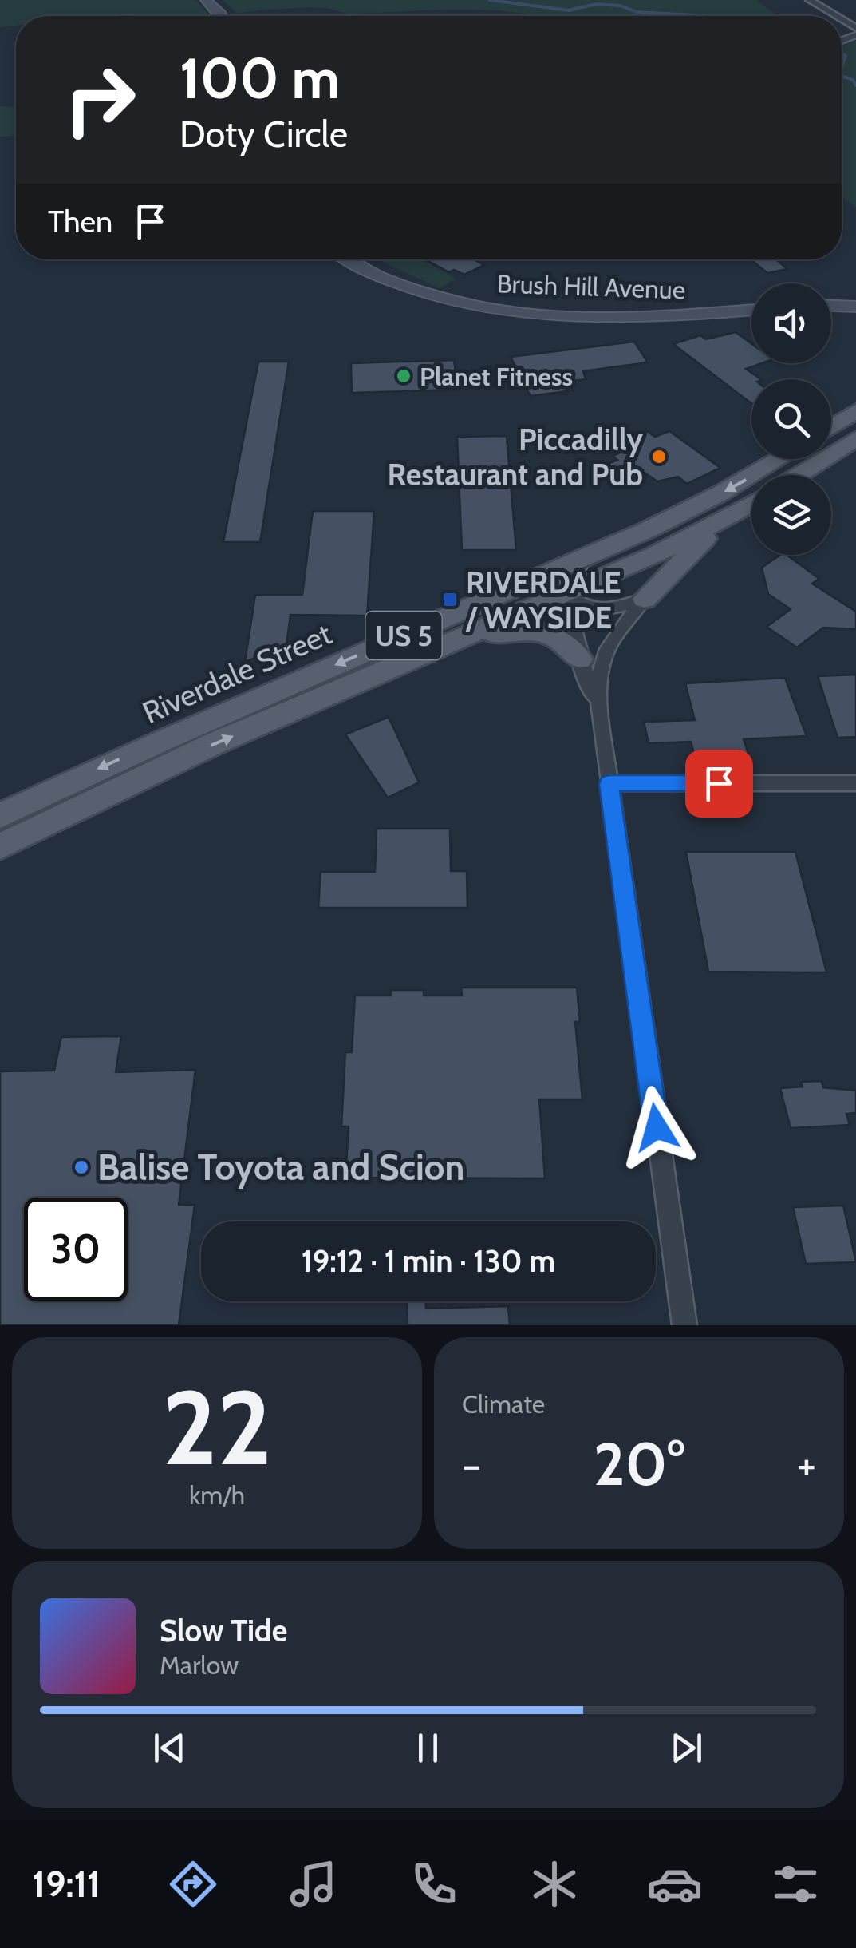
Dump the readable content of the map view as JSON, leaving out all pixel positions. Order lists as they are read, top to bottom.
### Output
{
  "streets": {
    "main road": ["US 5", "Riverdale Street"],
    "street": ["Brush Hill Avenue"]
  },
  "places": {
    "other": ["Planet Fitness", "Piccadilly Restaurant and Pub", "Balise Toyota and Scion"],
    "transit": ["RIVERDALE / WAYSIDE"]
  },
  "page": {
    "turn": ["100 m", "Doty Circle"],
    "then": "Then",
    "limit": "30",
    "trip": "19:12 · 1 min · 130 m",
    "tile": [
      ["22", "km/h"],
      "Climate"
    ],
    "heat": ["−", "20°", "+"],
    "song": ["Slow Tide", "Marlow"],
    "tabs": "19:11"
  }
}
